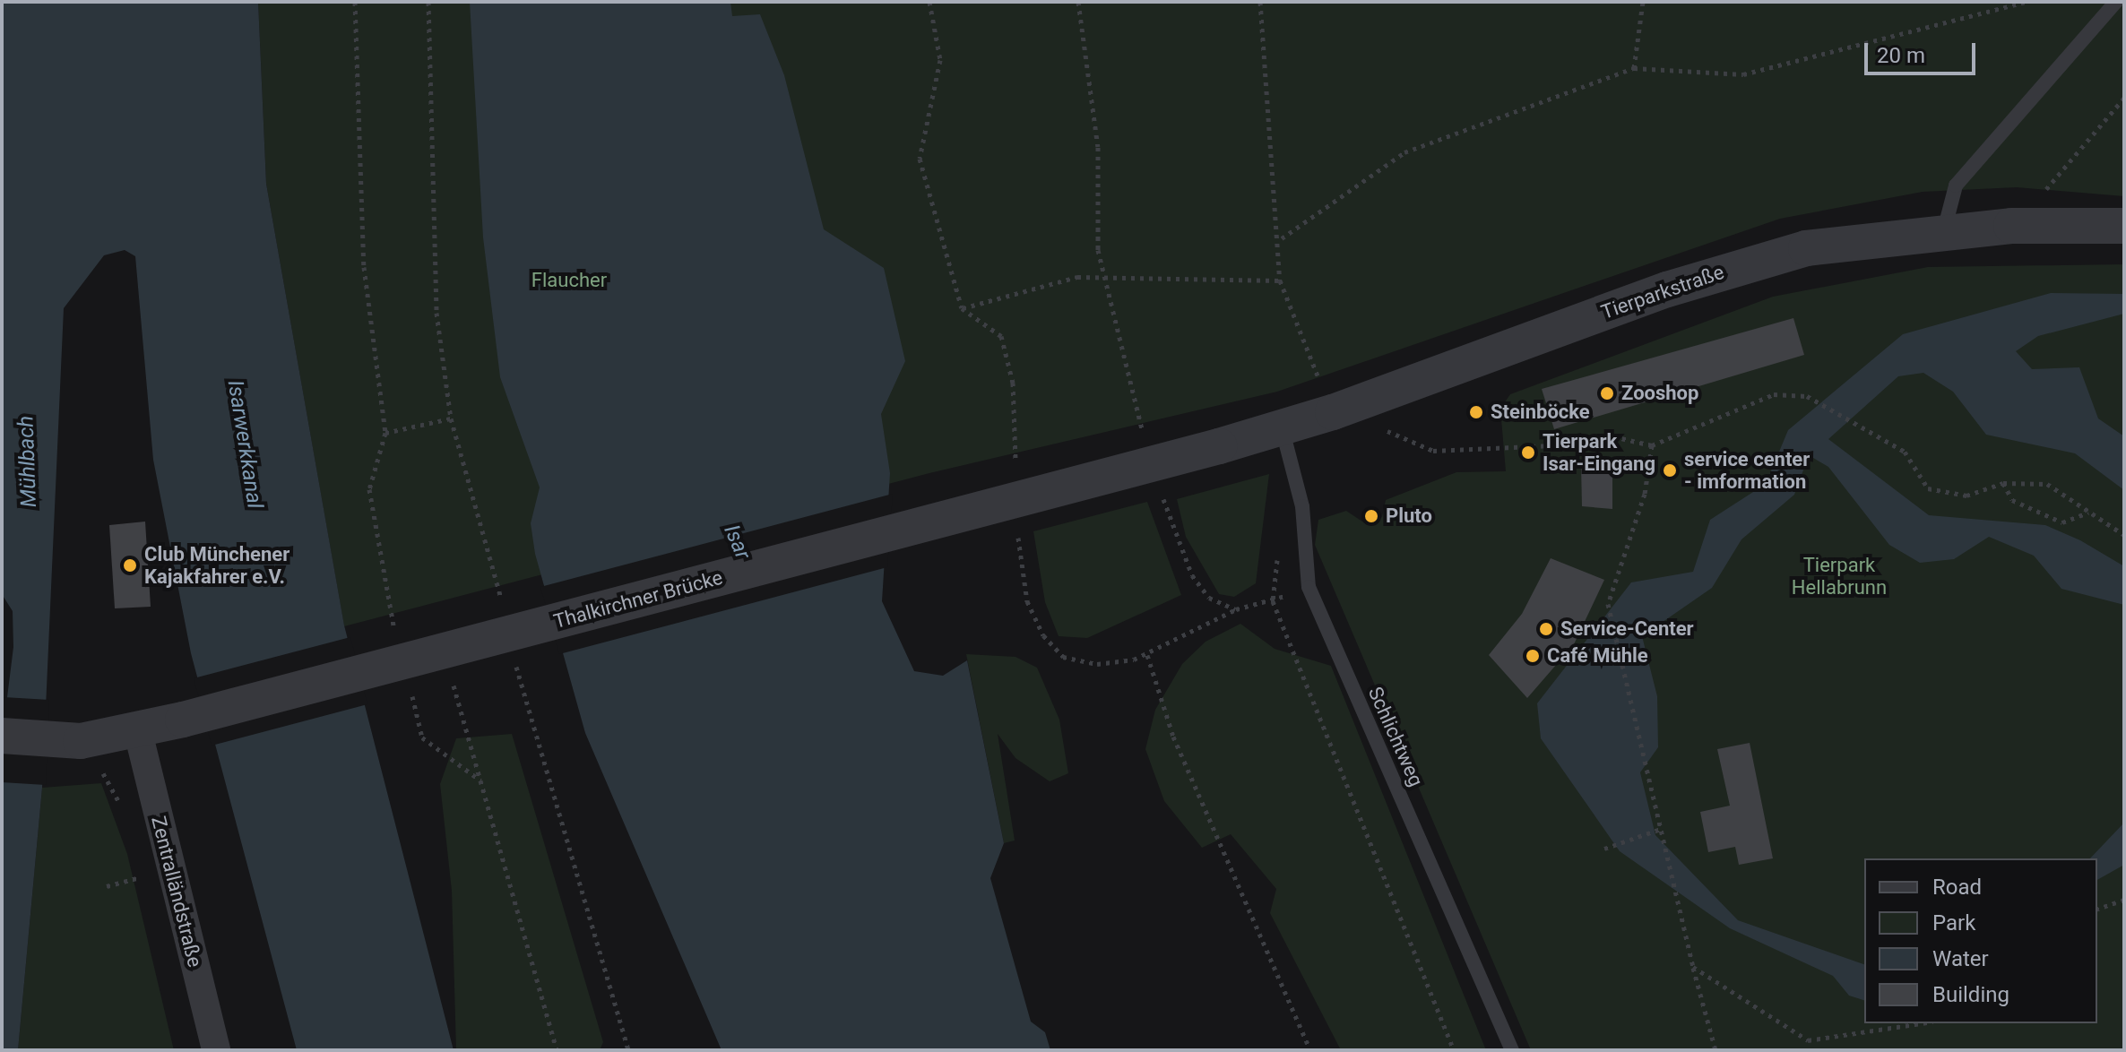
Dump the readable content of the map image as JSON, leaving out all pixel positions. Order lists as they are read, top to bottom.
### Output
{
  "streets": {
    "street": ["Tierparkstraße", "Thalkirchner Brücke", "Zentralländstraße"],
    "lane": ["Schlichtweg"]
  },
  "crossings": [
    ["Tierparkstraße", "Thalkirchner Brücke"],
    ["Tierparkstraße", "Schlichtweg"],
    ["Thalkirchner Brücke", "Zentralländstraße"]
  ],
  "water": ["Isarwerkkanal", "Mühlbach", "Isar"],
  "parks": ["Flaucher", "Tierpark Hellabrunn"],
  "places": [
    "Zooshop",
    "Steinböcke",
    "Tierpark Isar-Eingang",
    "service center - imformation",
    "Pluto",
    "Club Münchener Kajakfahrer e.V.",
    "Service-Center",
    "Café Mühle"
  ],
  "legend": [
    "Road",
    "Park",
    "Water",
    "Building"
  ],
  "scale_bar": "20 m"
}
